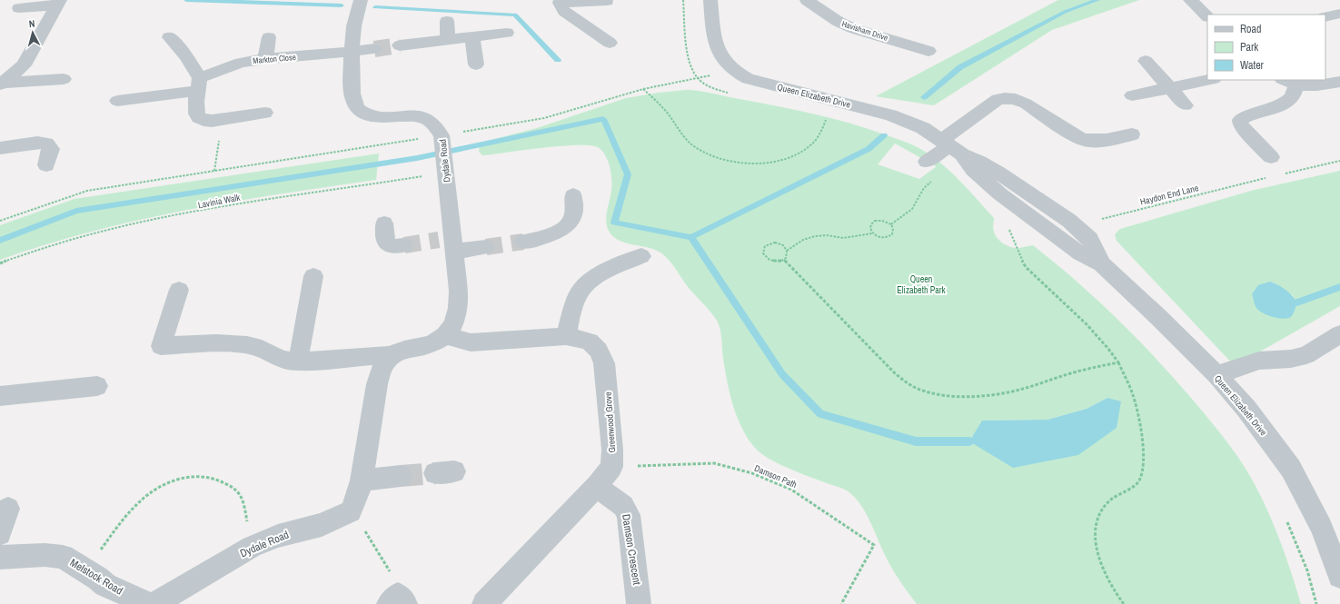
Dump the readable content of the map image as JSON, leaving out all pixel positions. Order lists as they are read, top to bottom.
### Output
{
  "streets": {
    "street": [
      "Havisham Drive",
      "Markton Close",
      "Queen Elizabeth Drive",
      "Dydale Road",
      "Greenwood Grove",
      "Damson Crescent",
      "Melstock Road"
    ],
    "path": ["Haydon End Lane", "Lavinia Walk", "Damson Path"]
  },
  "crossings": [
    ["Markton Close", "Dydale Road"],
    ["Dydale Road", "Lavinia Walk"],
    ["Dydale Road", "Greenwood Grove"],
    ["Greenwood Grove", "Damson Path"]
  ],
  "parks": ["Queen Elizabeth Park"],
  "legend": ["Road", "Park", "Water"],
  "north": "top"
}
